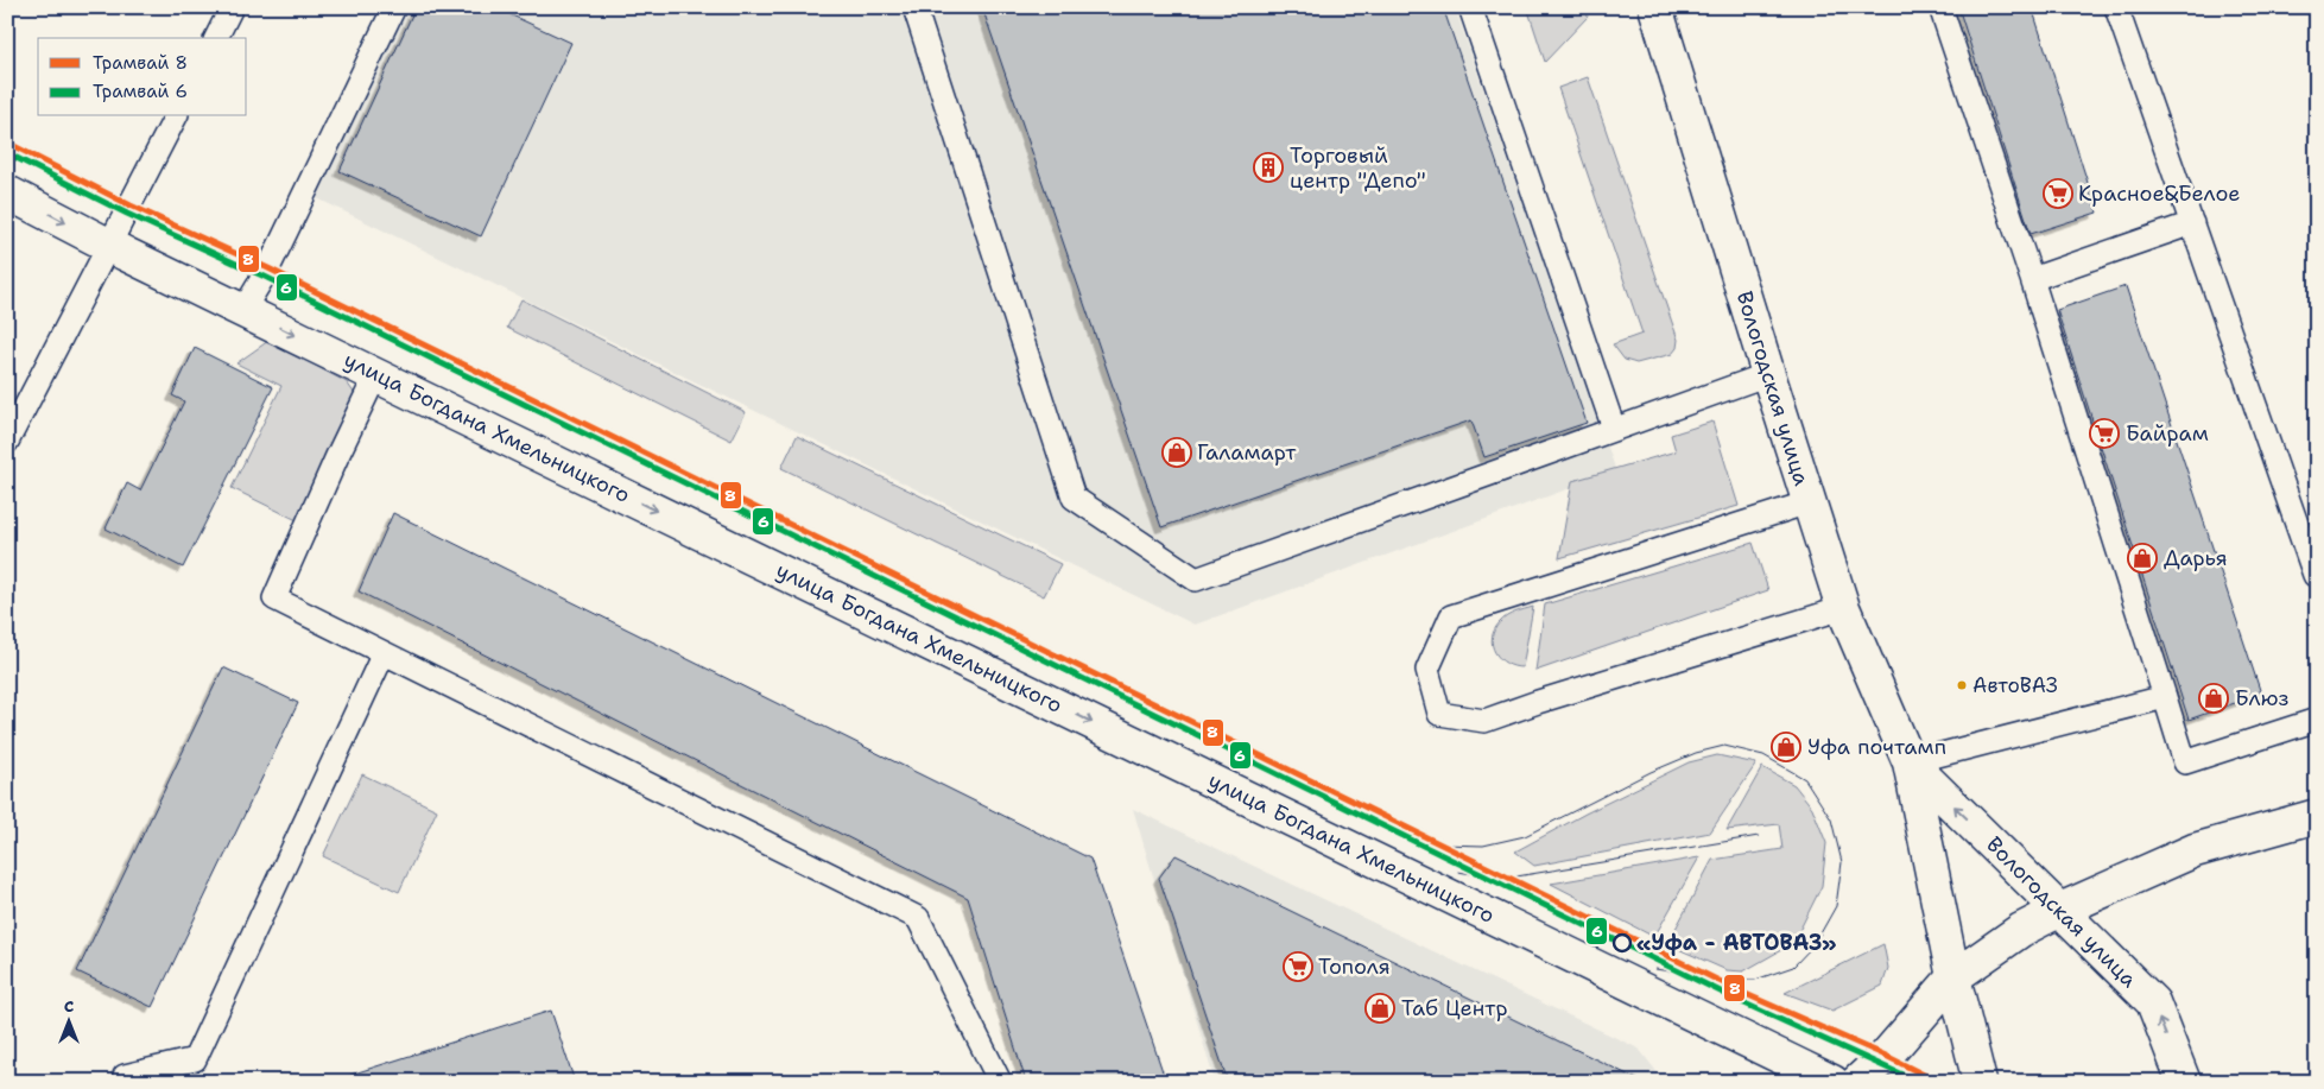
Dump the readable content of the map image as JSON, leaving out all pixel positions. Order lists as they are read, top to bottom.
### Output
{
  "streets": {
    "main road": ["Вологодская улица", "улица Богдана Хмельницкого"]
  },
  "one_way": ["улица Богдана Хмельницкого"],
  "places": {
    "building": ["Торговый центр \"Депо\""],
    "supermarket": ["Красное&Белое", "Байрам", "Тополя"],
    "shop": [
      "Галамарт",
      "Дарья",
      "Блюз",
      "Уфа почтамп",
      "Таб Центр"
    ],
    "other": ["АвтоВАЗ", "«Уфа - АВТОВАЗ»"]
  },
  "lines": ["tram line 8", "tram line 6"],
  "legend": ["Трамвай 8", "Трамвай 6"],
  "north": "top"
}
